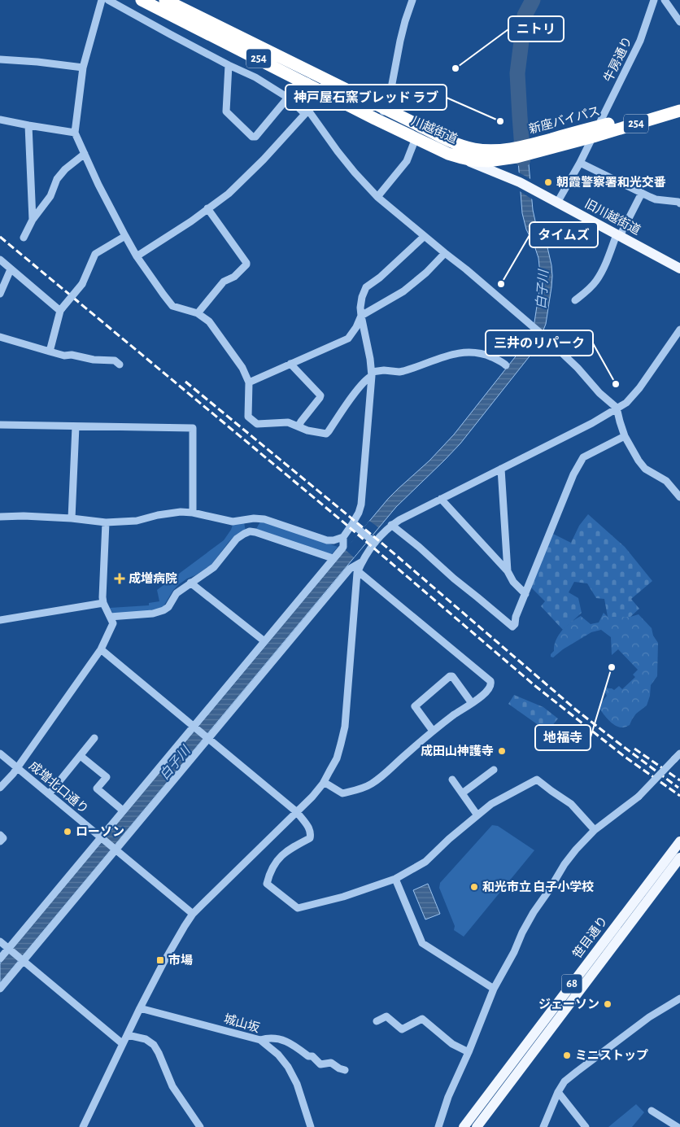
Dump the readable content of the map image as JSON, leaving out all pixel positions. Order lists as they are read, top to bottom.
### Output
{
  "streets": {
    "highway": ["254", "新座バイパス", "川越街道"],
    "main road": ["旧川越街道", "笹目通り", "68"],
    "street": ["牛房通り", "成増北口通り", "城山坂"]
  },
  "crossings": [
    ["牛房通り", "新座バイパス"],
    ["牛房通り", "旧川越街道"],
    ["新座バイパス", "川越街道"],
    ["新座バイパス", "旧川越街道"],
    ["川越街道", "旧川越街道"]
  ],
  "water": ["白子川"],
  "places": {
    "other": [
      "ニトリ",
      "神戸屋石窯ブレッド ラブ",
      "朝霞警察署和光交番",
      "タイムズ",
      "三井のリパーク",
      "地福寺",
      "成田山神護寺",
      "ローソン",
      "和光市立 白子小学校",
      "ジェーソン",
      "ミニストップ"
    ],
    "health": ["成増病院"],
    "transit": ["市場"]
  }
}
